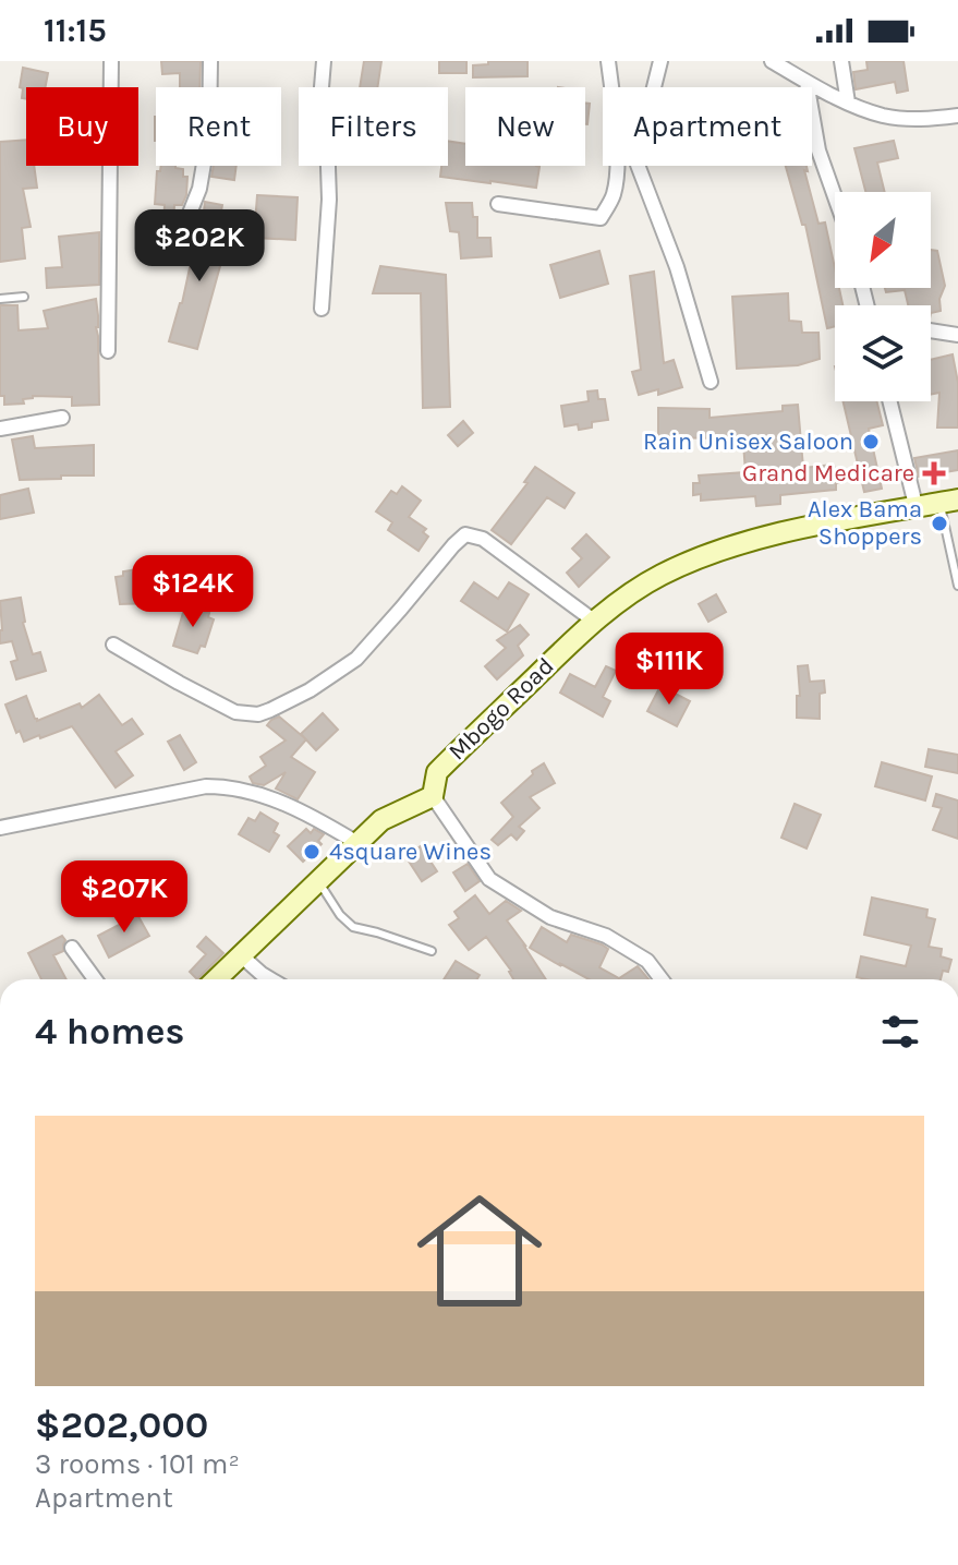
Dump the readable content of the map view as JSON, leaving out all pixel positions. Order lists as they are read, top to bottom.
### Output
{
  "streets": {
    "main road": ["Mbogo Road"]
  },
  "places": {
    "other": ["Rain Unisex Saloon", "Alex Bama Shoppers", "4square Wines"],
    "health": ["Grand Medicare"]
  },
  "north": "bottom left",
  "page": {
    "status": "11:15",
    "chip": [
      "Buy",
      "Rent",
      "Filters",
      "New",
      "Apartment"
    ],
    "price": [
      "$202K",
      "$124K",
      "$111K",
      "$207K"
    ],
    "heading": "4 homes",
    "list": [
      {
        "name": "$202,000",
        "note": "3 rooms · 101 m² · Apartment"
      }
    ]
  }
}
